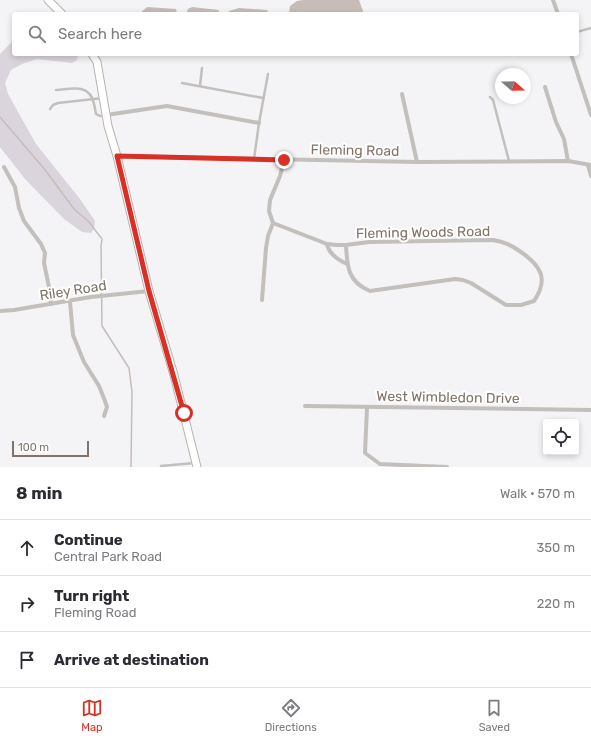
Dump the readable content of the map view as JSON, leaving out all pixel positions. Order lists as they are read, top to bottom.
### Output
{
  "streets": {
    "street": [
      "Fleming Road",
      "Fleming Woods Road",
      "Riley Road",
      "West Wimbledon Drive"
    ]
  },
  "scale_bar": "100 m",
  "north": "right",
  "page": {
    "search": "Search here",
    "scale": "100 m",
    "heading": ["8 min", "Walk · 570 m"],
    "list": [
      ["Continue", "Central Park Road", "350 m"],
      ["Turn right", "Fleming Road", "220 m"],
      "Arrive at destination"
    ],
    "nav": ["Map", "Directions", "Saved"]
  }
}
